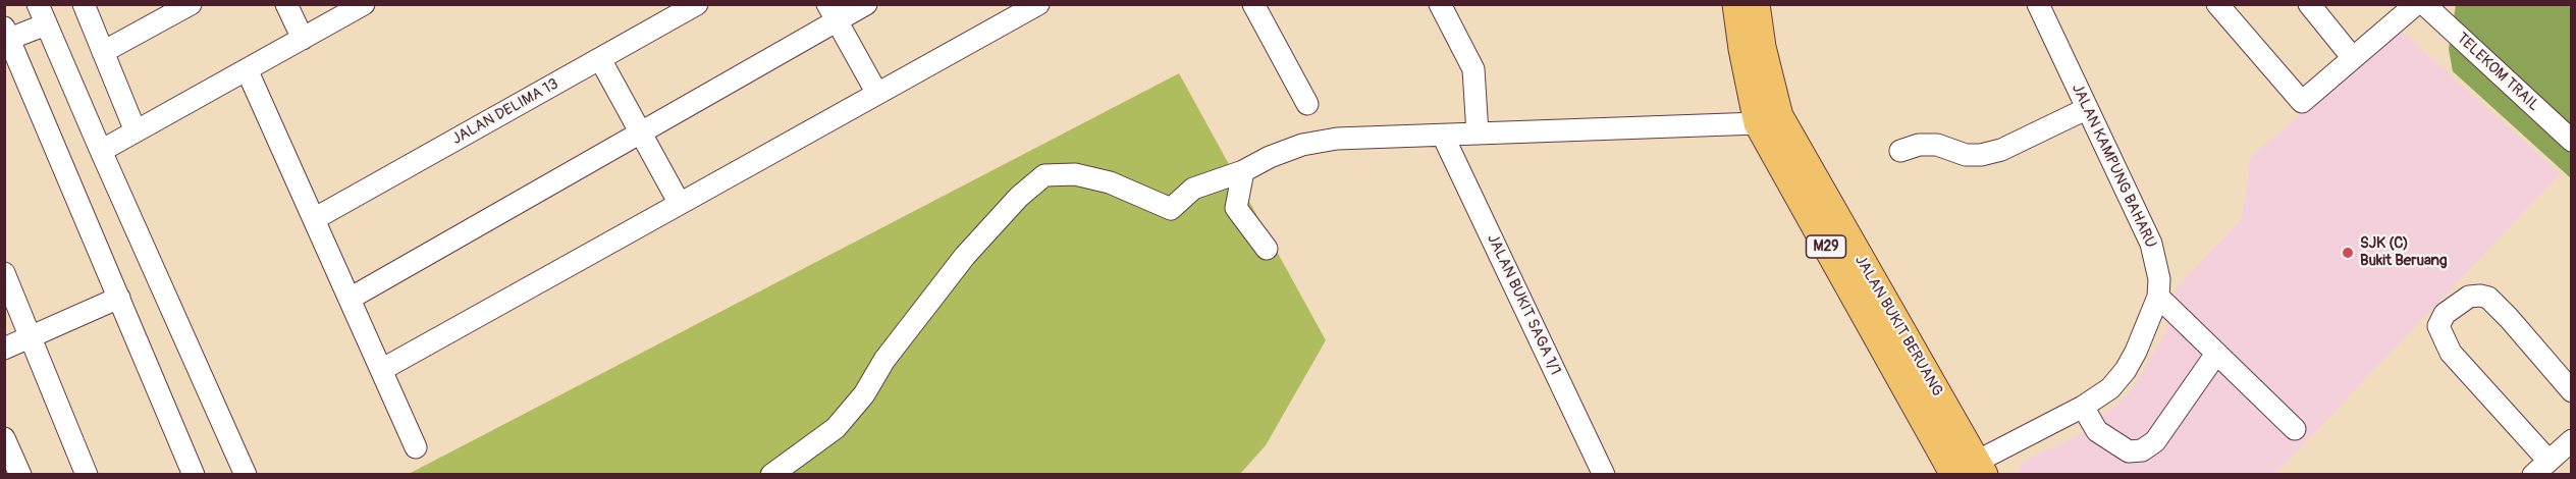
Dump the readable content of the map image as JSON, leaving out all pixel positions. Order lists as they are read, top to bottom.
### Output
{
  "streets": {
    "main road": ["M29", "JALAN BUKIT BERUANG"],
    "street": [
      "TELEKOM TRAIL",
      "JALAN DELIMA 13",
      "JALAN KAMPUNG BAHARU",
      "JALAN BUKIT SAGA 1/1"
    ]
  },
  "crossings": [
    ["JALAN KAMPUNG BAHARU", "JALAN BUKIT BERUANG"]
  ],
  "places": ["SJK (C) Bukit Beruang"]
}
